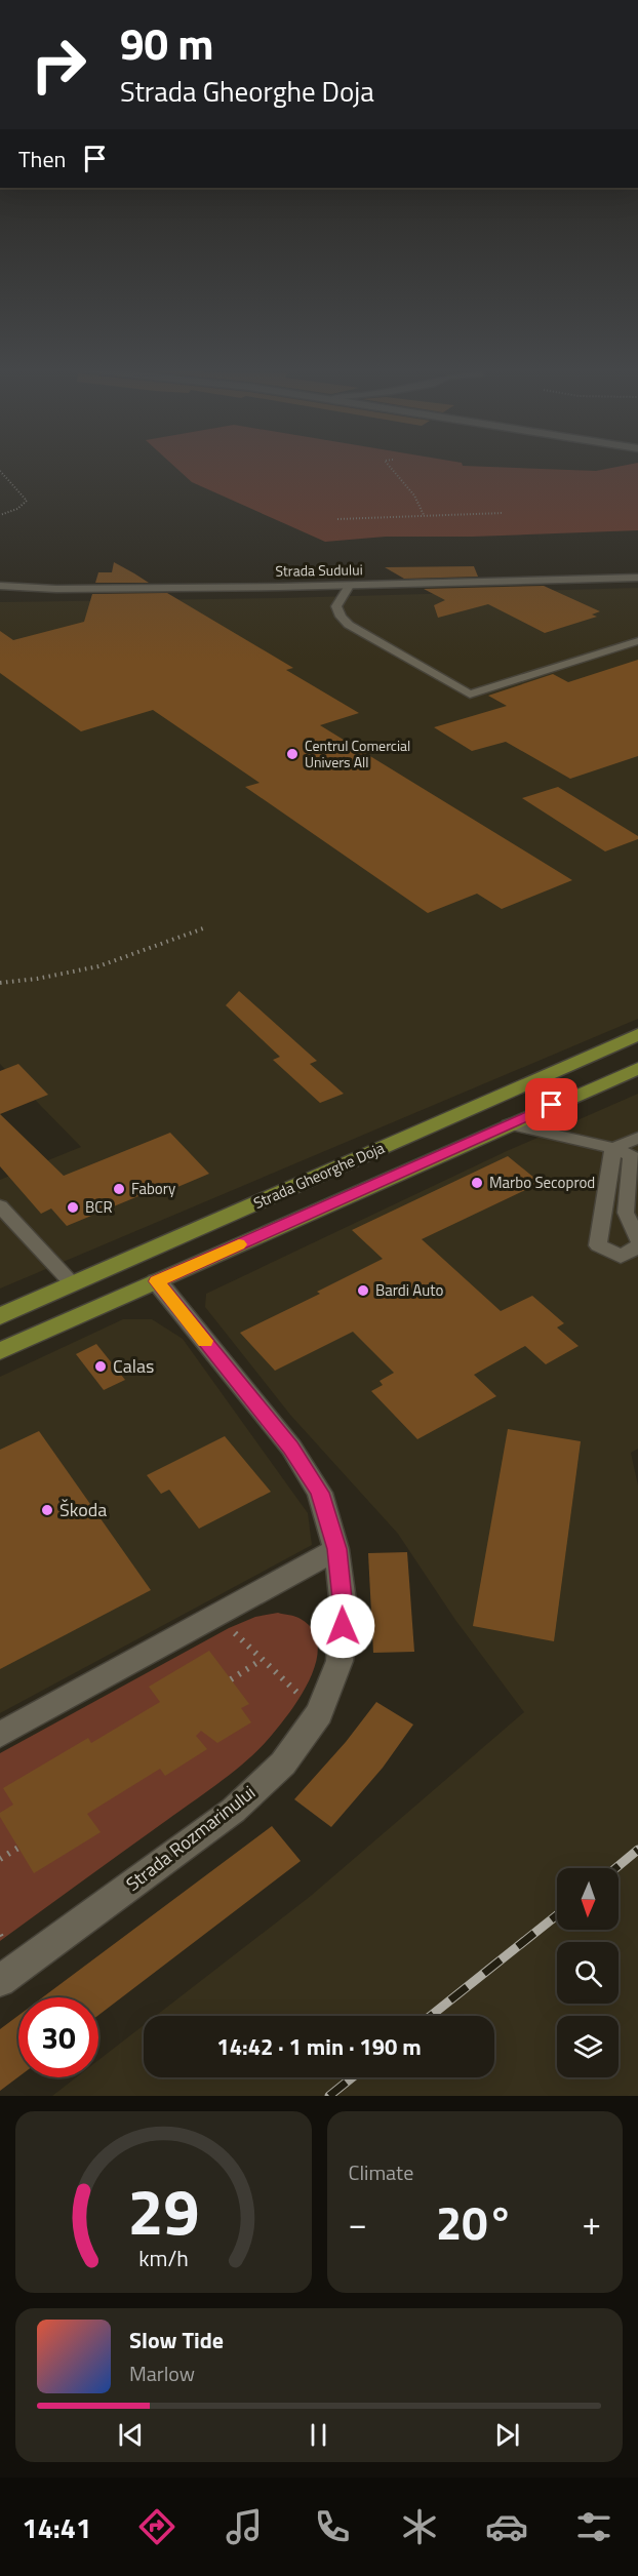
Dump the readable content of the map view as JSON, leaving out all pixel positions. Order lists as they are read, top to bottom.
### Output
{
  "streets": {
    "main road": ["Strada Gheorghe Doja"],
    "street": ["Strada Sudului", "Strada Rozmarinului"]
  },
  "crossings": [
    ["Strada Gheorghe Doja", "Strada Rozmarinului"]
  ],
  "places": [
    "Centrul Comercial Univers All",
    "Marbo Secoprod",
    "Fabory",
    "BCR",
    "Bardi Auto",
    "Calas",
    "Škoda"
  ],
  "north": "bottom",
  "page": {
    "turn": ["90 m", "Strada Gheorghe Doja"],
    "then": "Then",
    "limit": "30",
    "trip": "14:42 · 1 min · 190 m",
    "tile": "Climate",
    "heat": ["−", "20°", "+"],
    "song": ["Slow Tide", "Marlow"],
    "tabs": "14:41",
    "gauge": ["29", "km/h"]
  }
}
